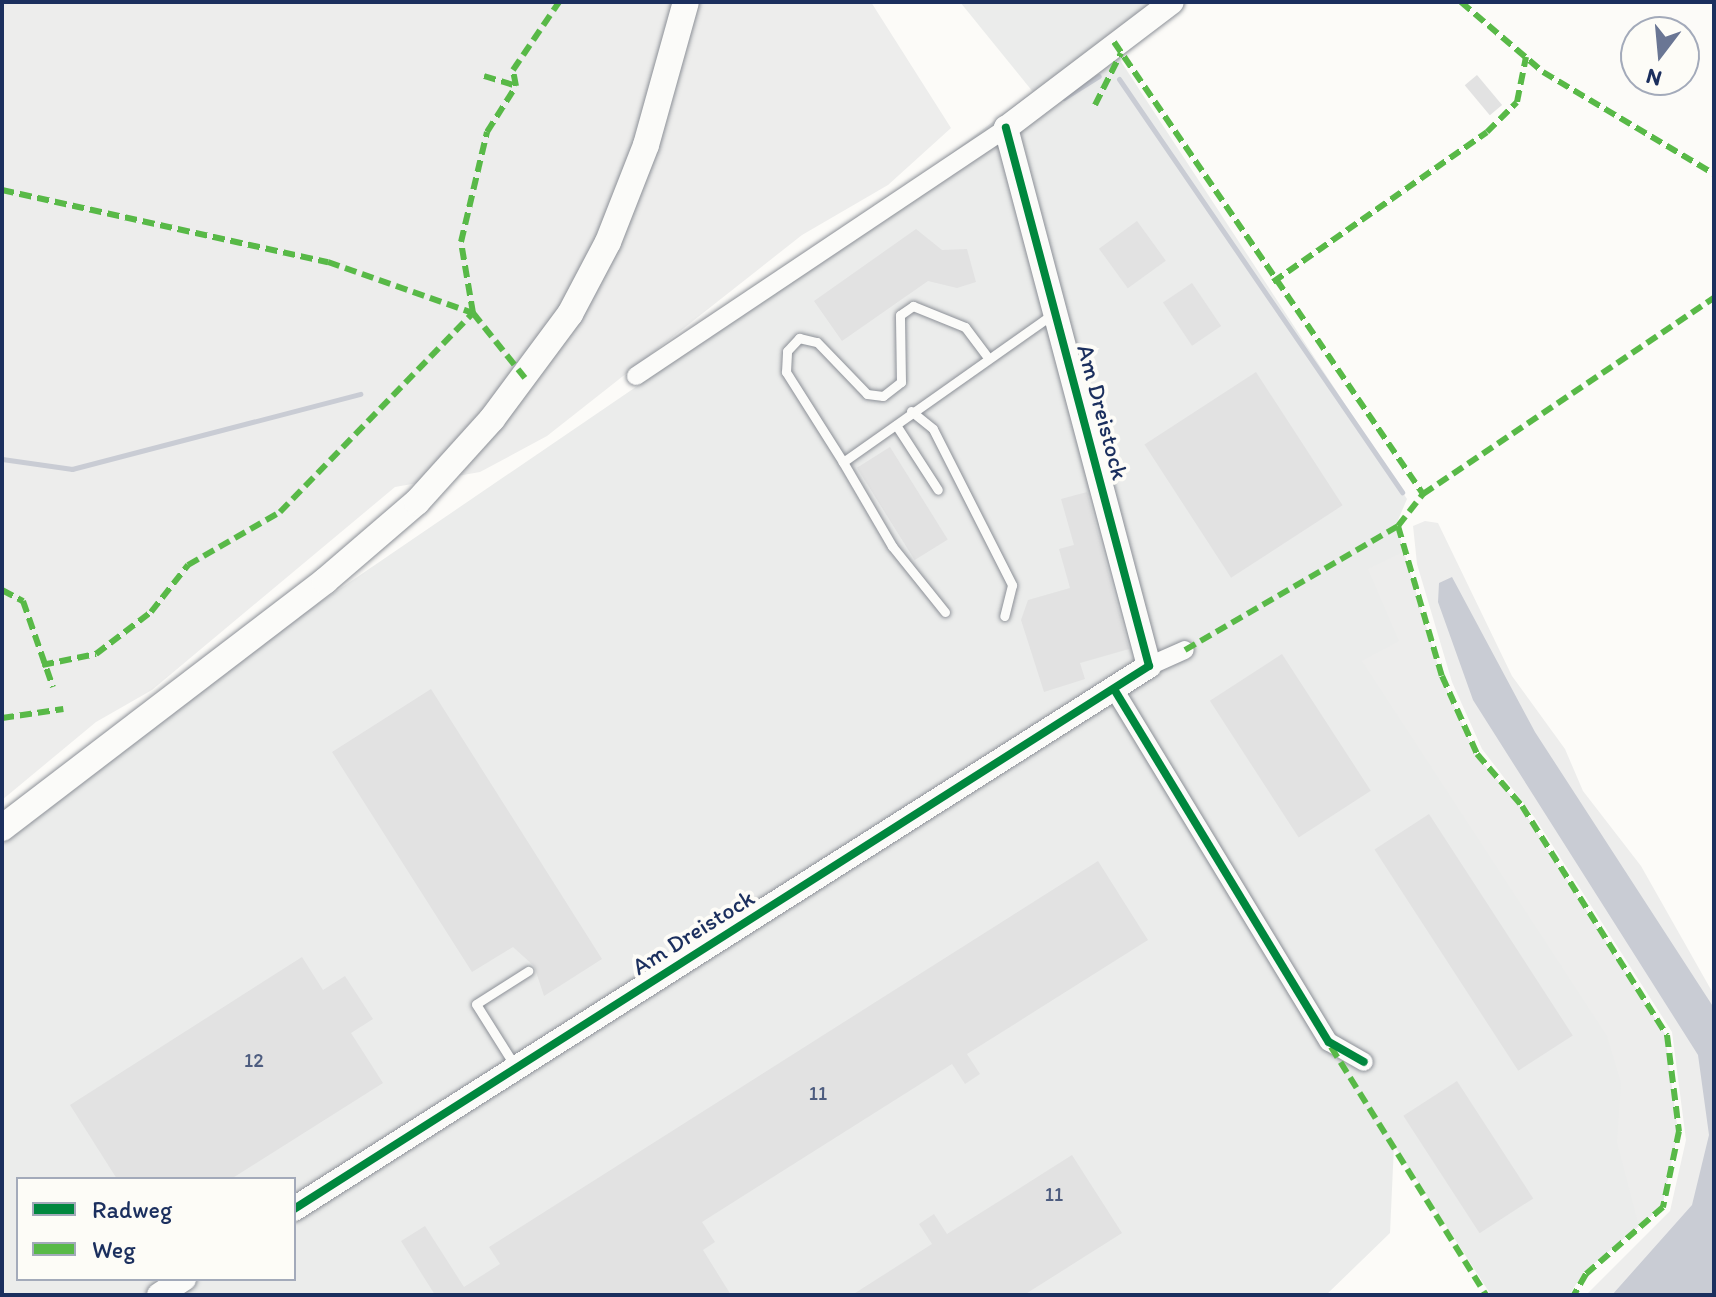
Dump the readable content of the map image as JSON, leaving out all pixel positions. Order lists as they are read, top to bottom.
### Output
{
  "streets": {
    "street": ["Am Dreistock"]
  },
  "house_numbers": ["12", "11", "11"],
  "legend": ["Radweg", "Weg"],
  "north": "bottom"
}
